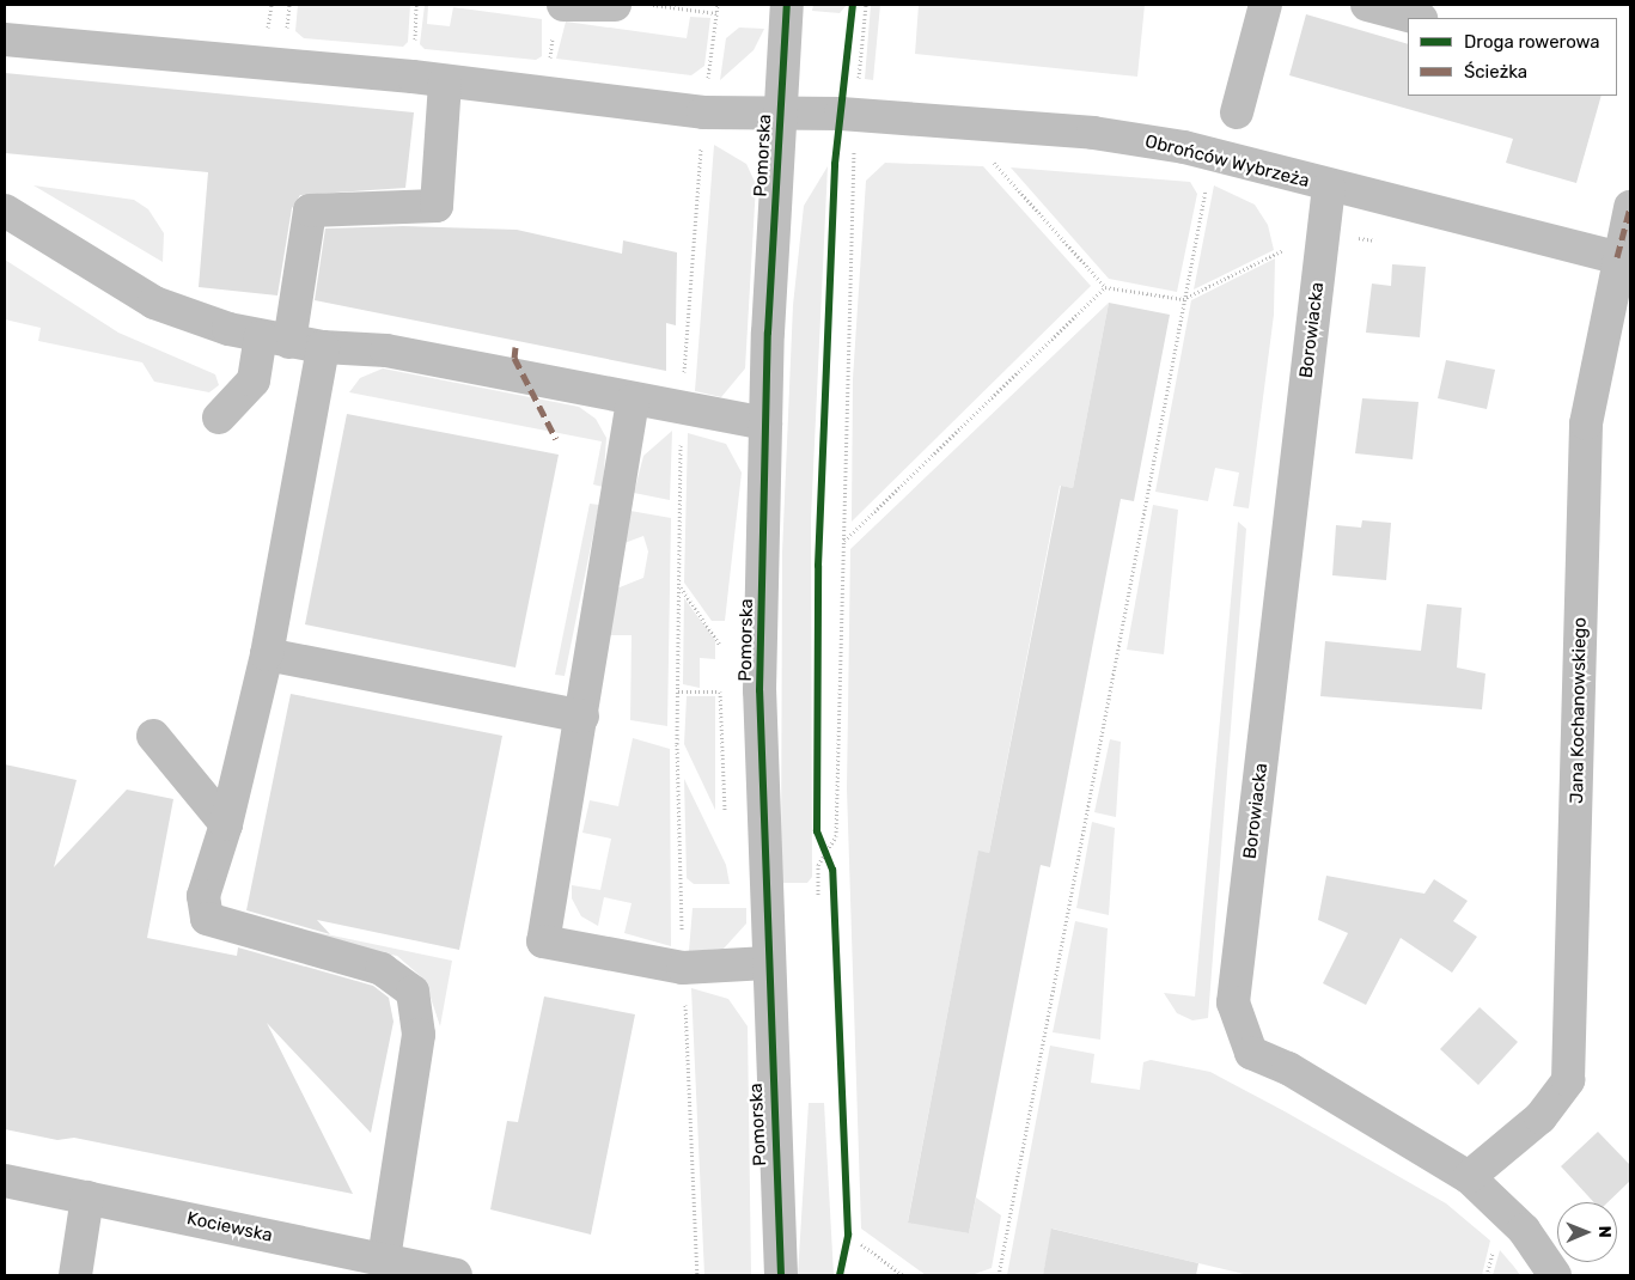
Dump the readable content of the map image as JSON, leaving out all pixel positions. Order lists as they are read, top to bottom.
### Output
{
  "streets": {
    "street": [
      "Pomorska",
      "Obrońców Wybrzeża",
      "Borowiacka",
      "Jana Kochanowskiego",
      "Kociewska"
    ]
  },
  "crossings": [
    ["Pomorska", "Obrońców Wybrzeża"],
    ["Obrońców Wybrzeża", "Borowiacka"],
    ["Obrońców Wybrzeża", "Jana Kochanowskiego"],
    ["Borowiacka", "Jana Kochanowskiego"]
  ],
  "legend": ["Droga rowerowa", "Ścieżka"],
  "north": "right"
}
